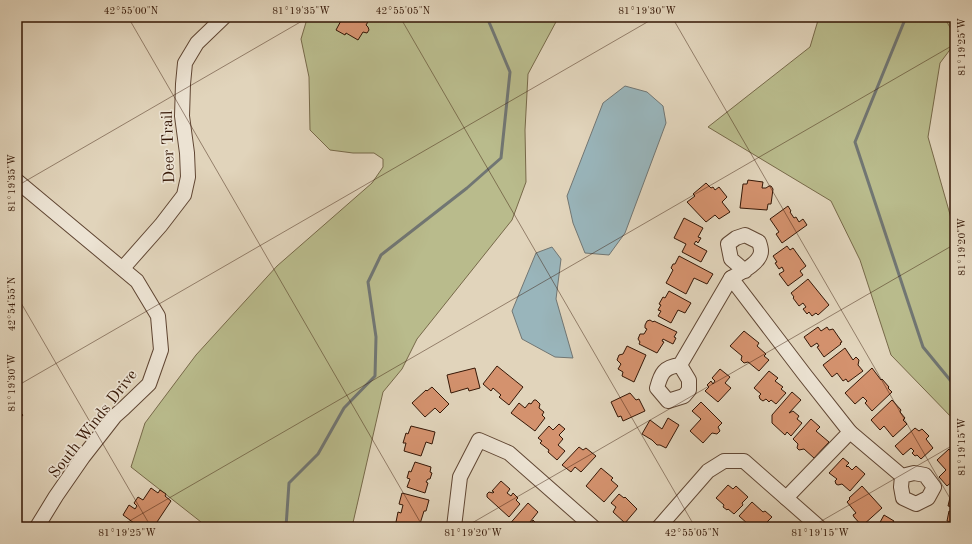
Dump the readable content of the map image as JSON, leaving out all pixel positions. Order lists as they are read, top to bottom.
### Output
{
  "streets": {
    "street": ["Deer Trail", "South Winds Drive"]
  },
  "crossings": [
    ["Deer Trail", "South Winds Drive"]
  ],
  "coordinates": [
    "42°55'00\"N",
    "81°19'35\"W",
    "42°55'05\"N",
    "81°19'30\"W",
    "81°19'25\"W",
    "81°19'20\"W",
    "42°54'55\"N",
    "81°19'15\"W"
  ]
}
